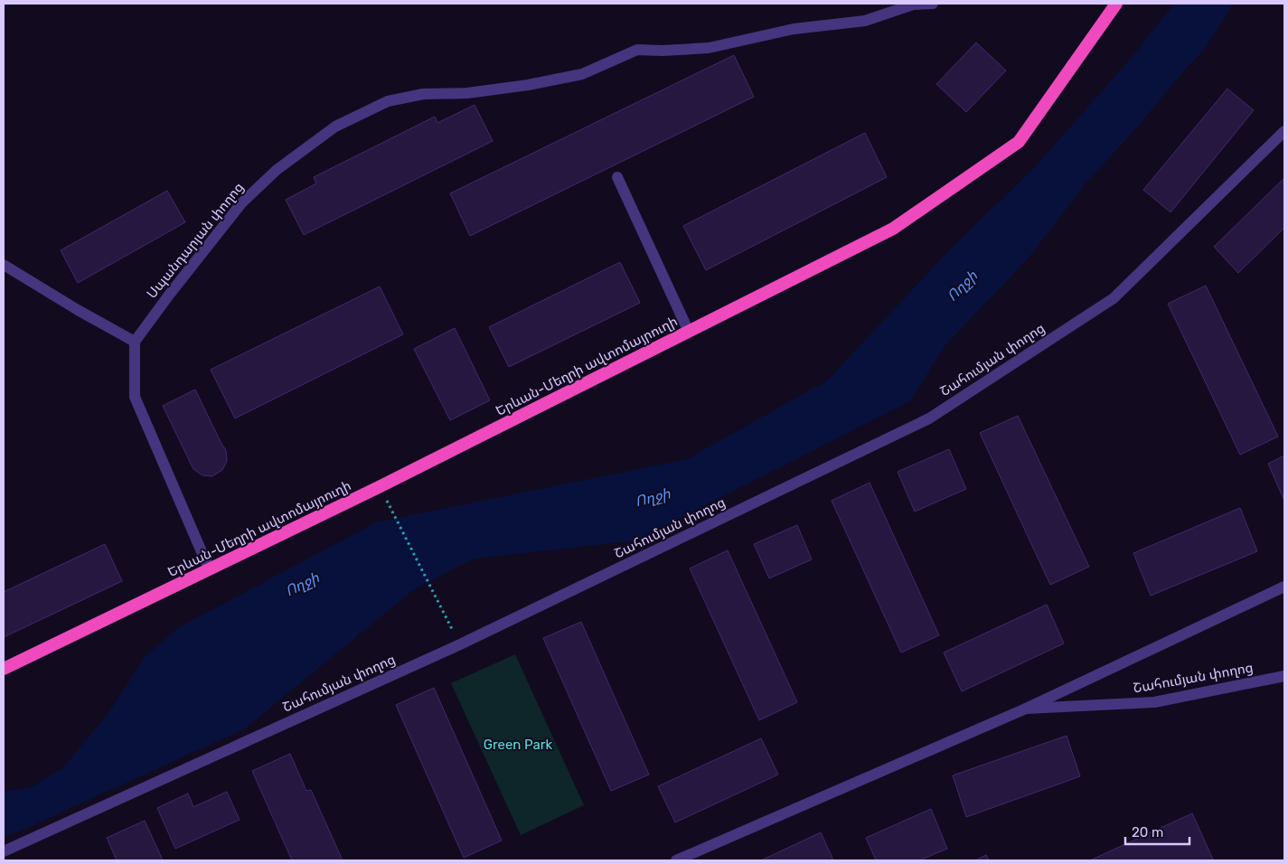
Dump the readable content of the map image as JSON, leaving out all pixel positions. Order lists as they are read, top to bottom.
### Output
{
  "streets": {
    "highway": ["Երևան-Մեղրի ավտոմայրուղի"],
    "street": ["Սպանդարյան փողոց", "Շահումյան փողոց"]
  },
  "water": ["Ողջի"],
  "parks": ["Green Park"],
  "scale_bar": "20 m"
}
